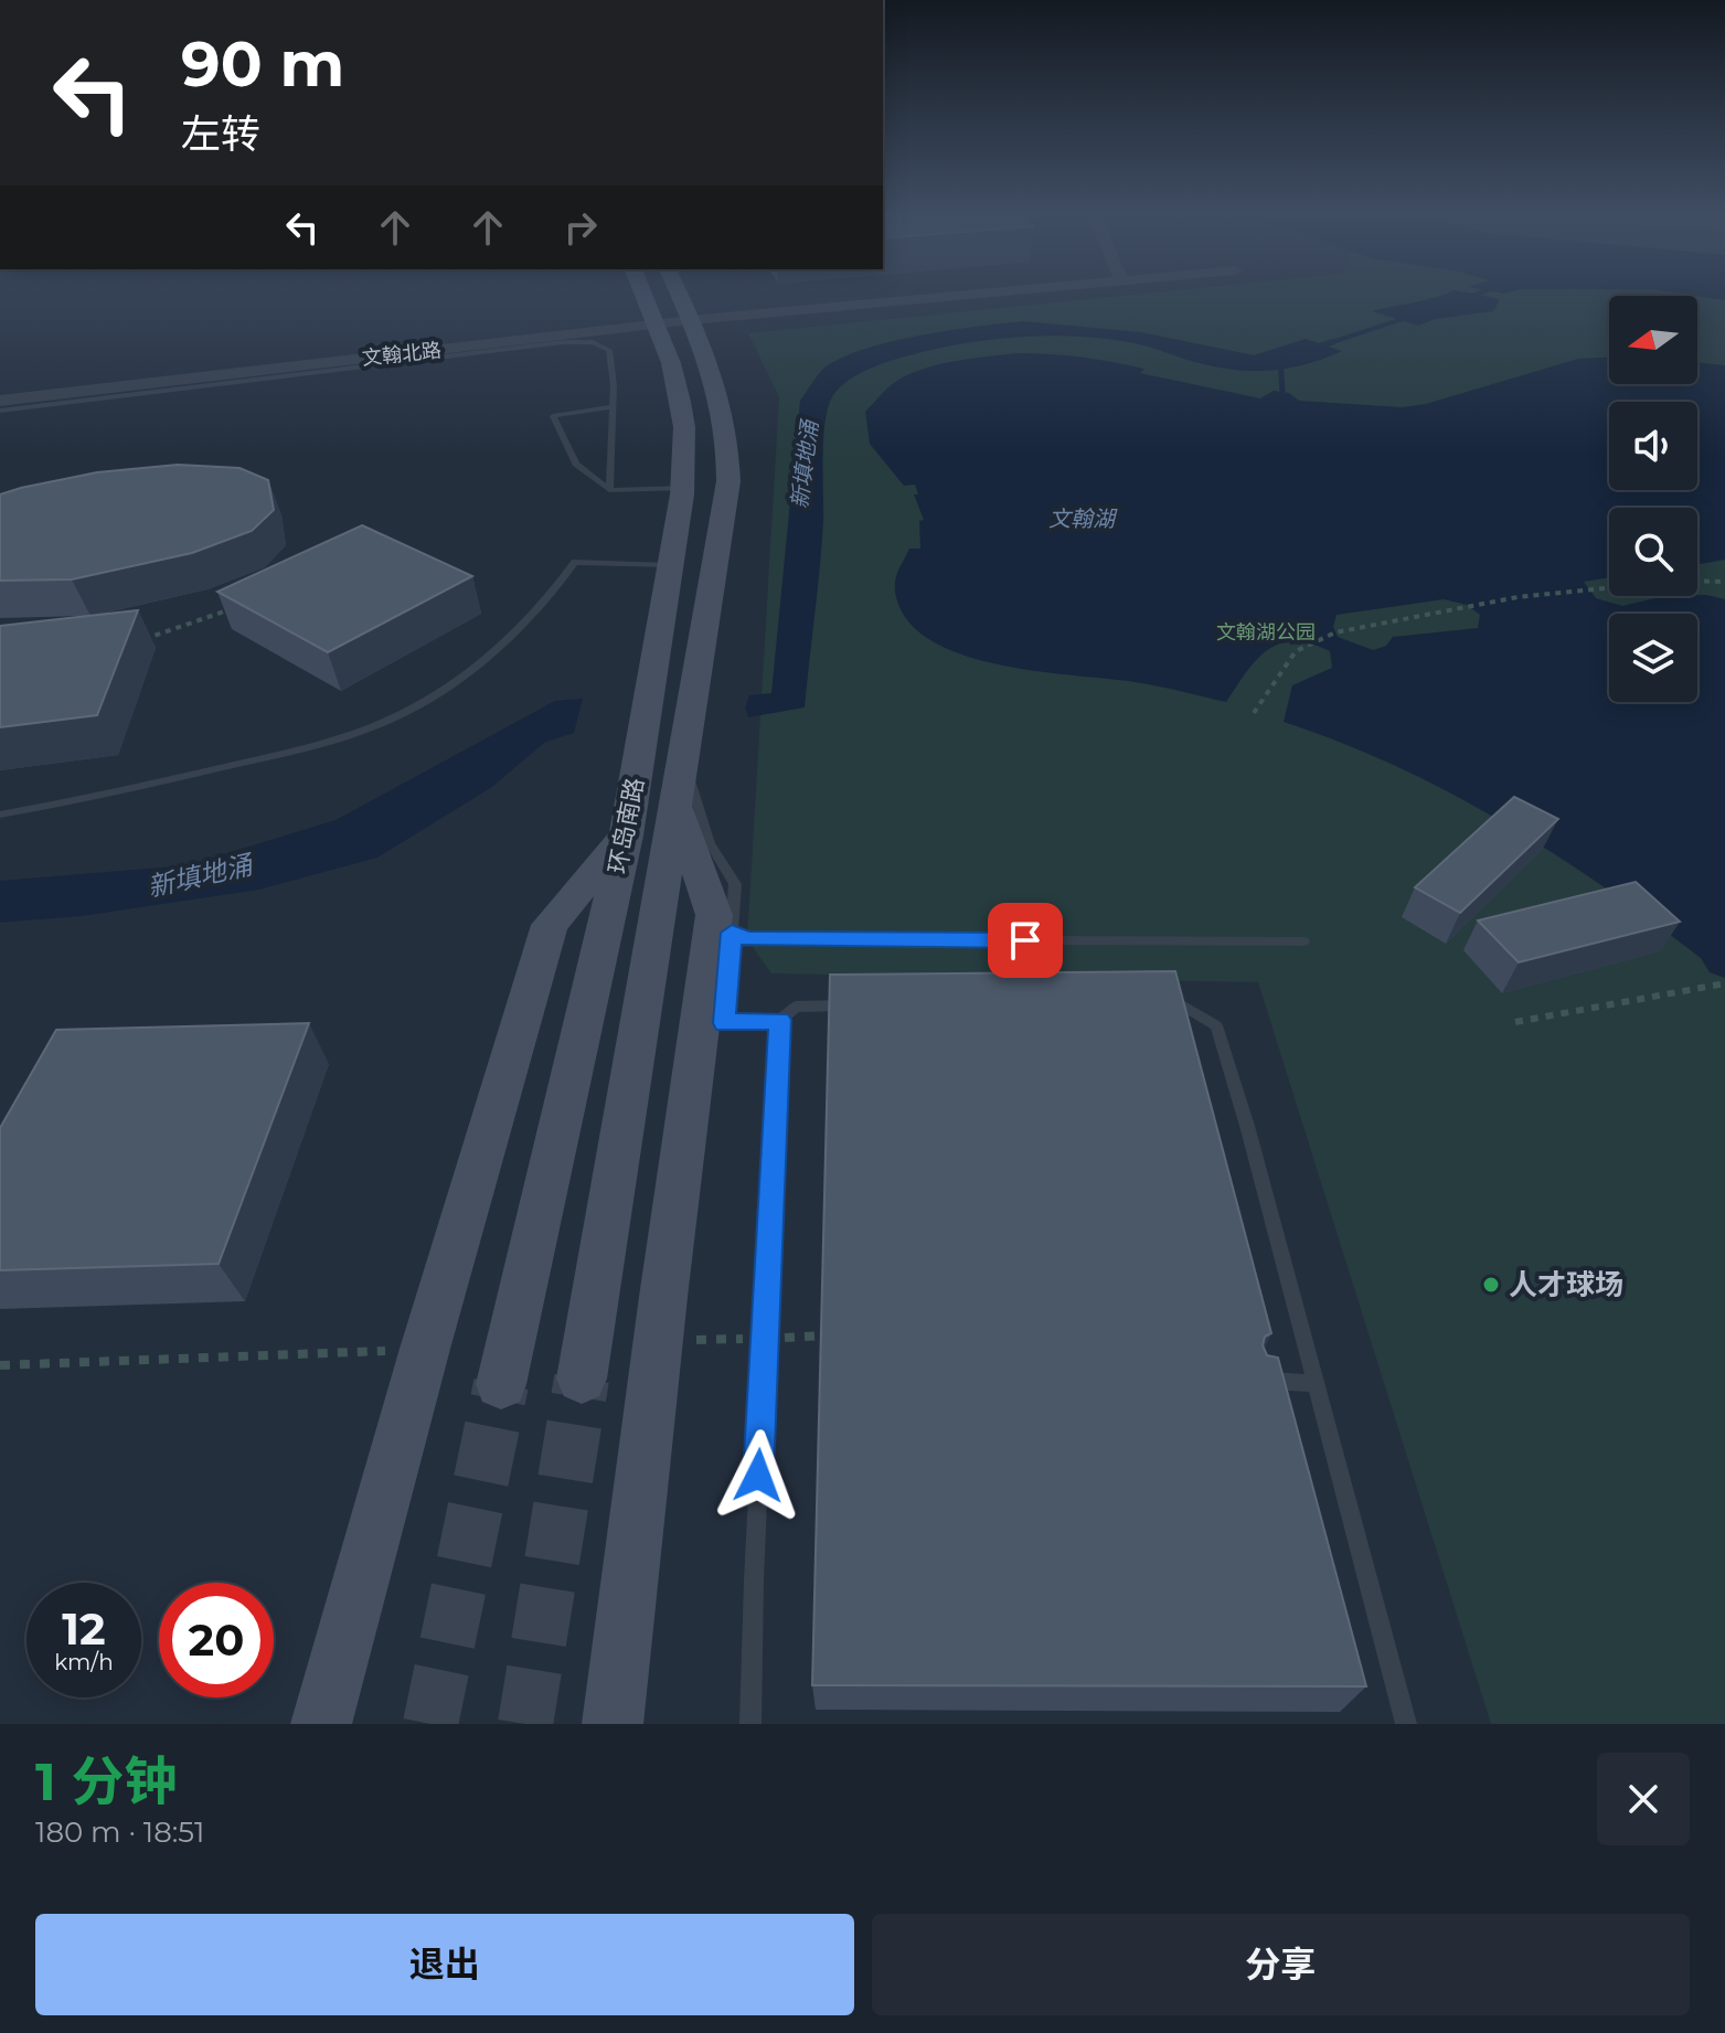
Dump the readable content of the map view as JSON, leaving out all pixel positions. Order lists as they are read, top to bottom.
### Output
{
  "streets": {
    "main road": ["环岛南路"],
    "street": ["文翰北路"]
  },
  "crossings": [
    ["文翰北路", "环岛南路"]
  ],
  "water": ["新填地涌", "文翰湖"],
  "parks": ["文翰湖公园"],
  "places": ["人才球场"],
  "north": "left",
  "page": {
    "turn": ["90 m", "左转"],
    "speed": "12 km/h",
    "limit": "20",
    "heading": ["1 分钟", "180 m · 18:51"],
    "buttons": ["退出", "分享"]
  }
}
